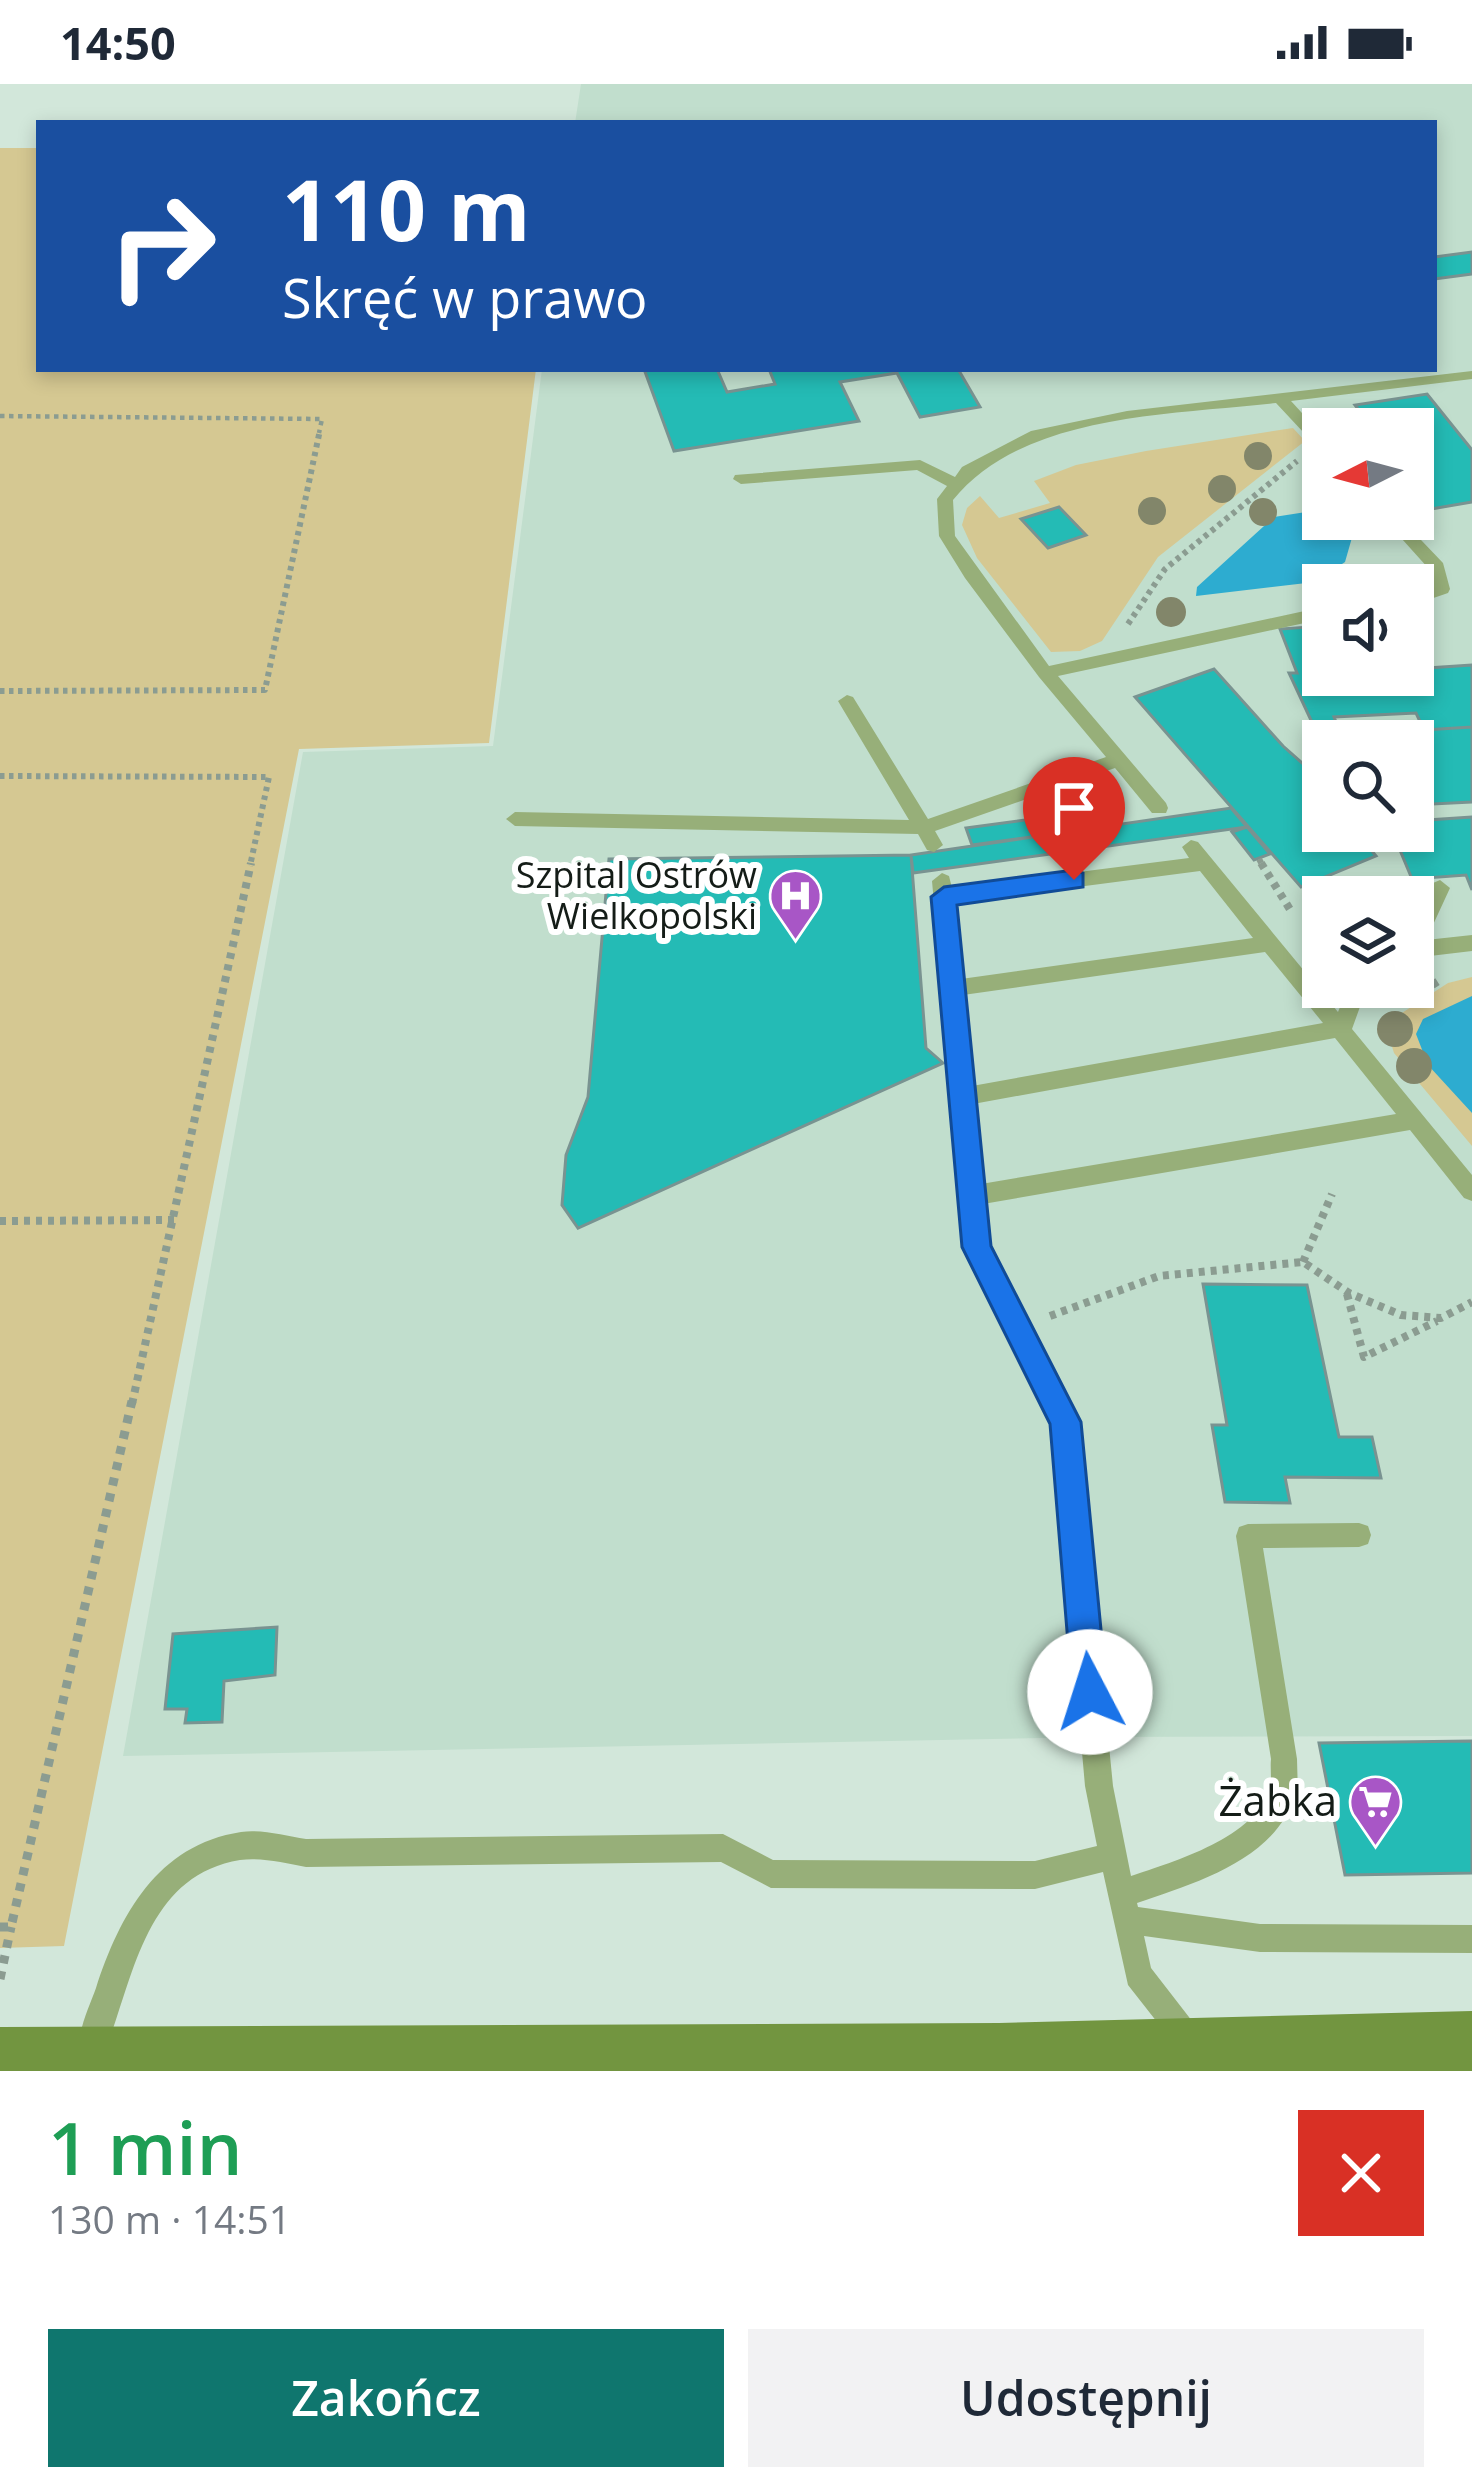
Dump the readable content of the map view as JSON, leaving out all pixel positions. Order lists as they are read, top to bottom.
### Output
{
  "places": {
    "hospital": ["Szpital Ostrów Wielkopolski"],
    "supermarket": ["Żabka"]
  },
  "north": "left",
  "page": {
    "status": "14:50",
    "turn": ["110 m", "Skręć w prawo"],
    "heading": ["1 min", "130 m · 14:51"],
    "buttons": ["Zakończ", "Udostępnij"]
  }
}
